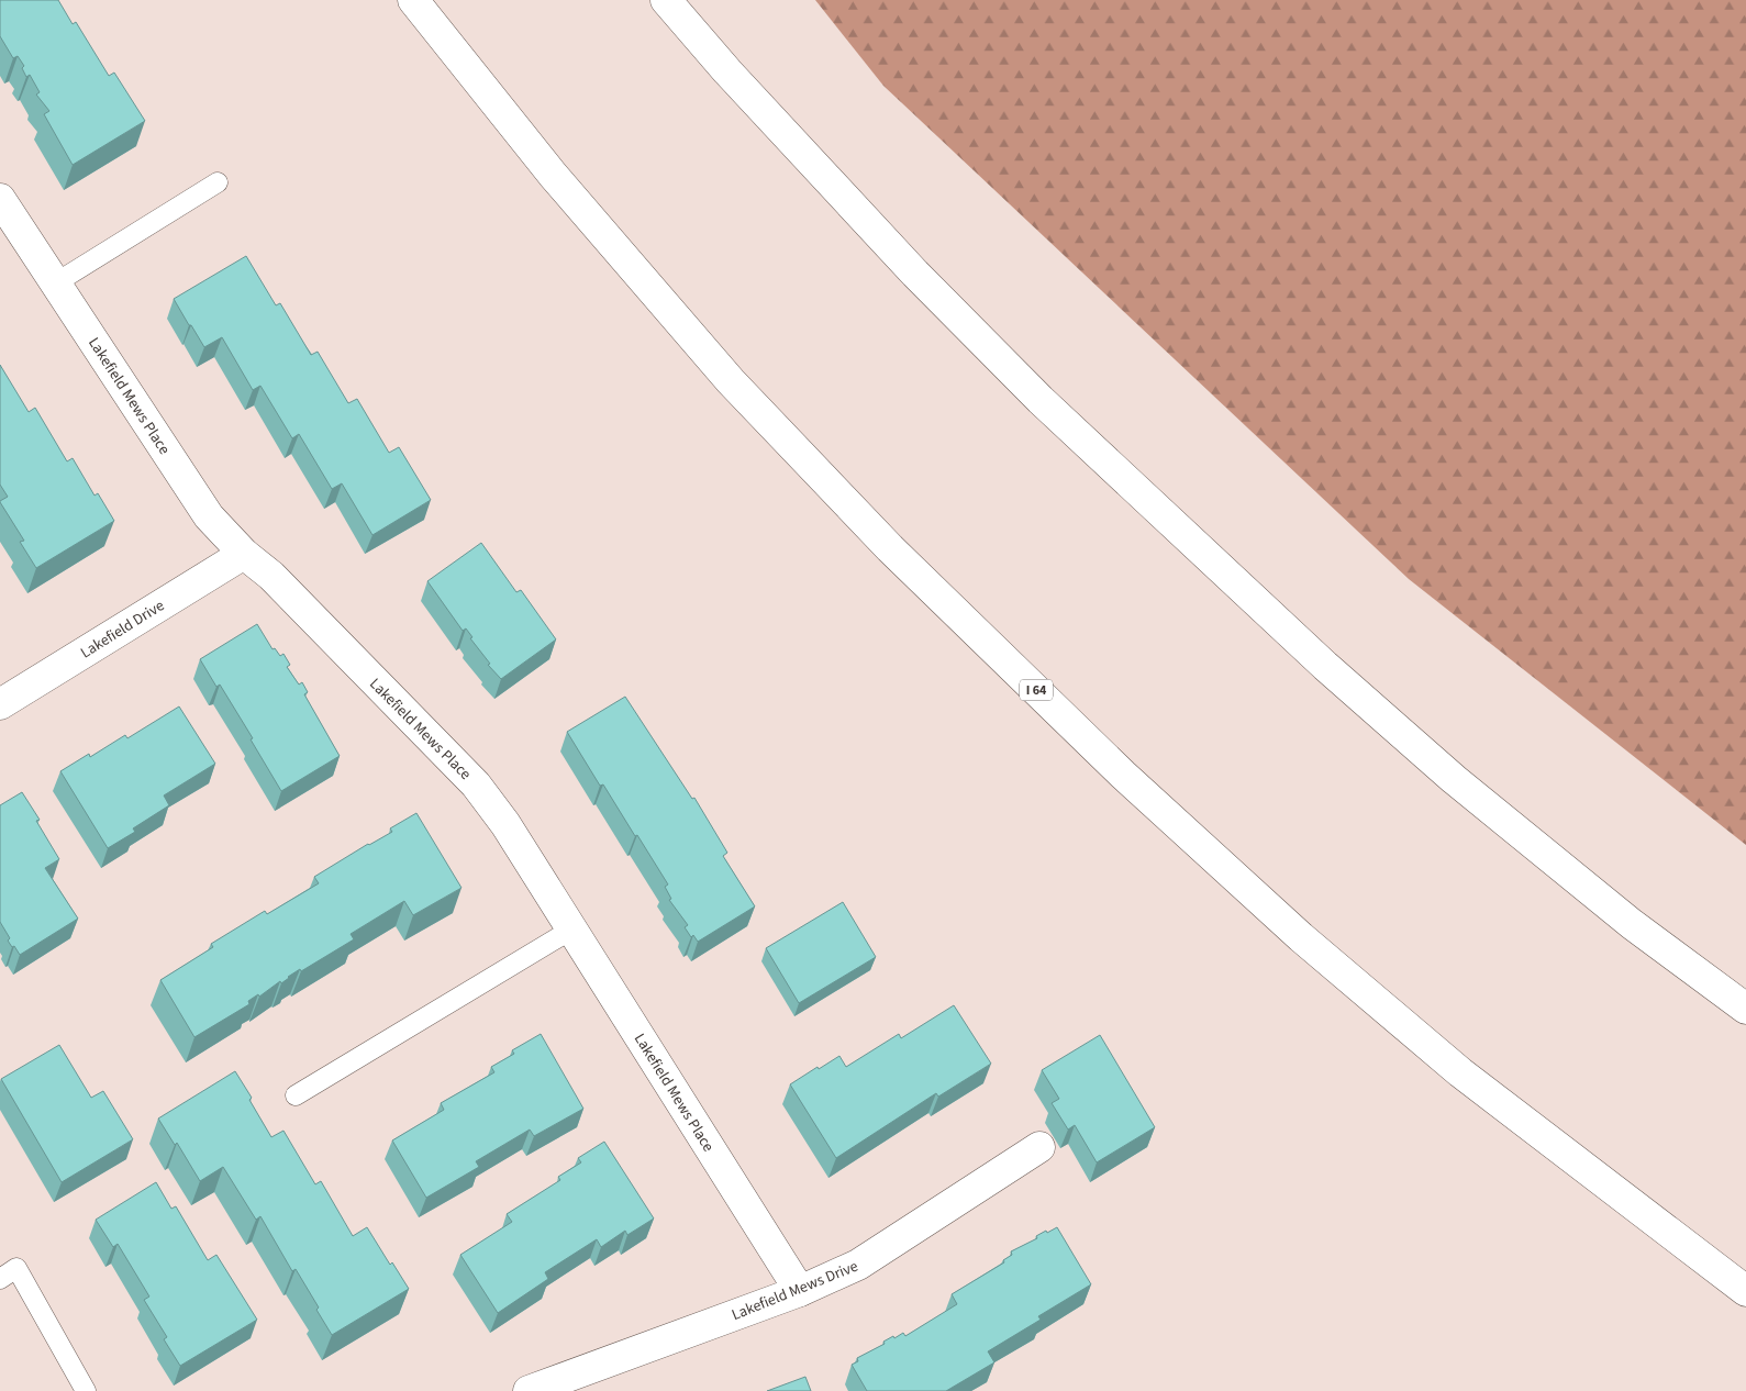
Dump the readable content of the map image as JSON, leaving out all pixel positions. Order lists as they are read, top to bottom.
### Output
{
  "streets": {
    "main road": [
      "Lakefield Mews Place",
      "Lakefield Drive",
      "I 64",
      "Lakefield Mews Drive"
    ]
  },
  "crossings": [
    ["Lakefield Mews Place", "Lakefield Drive"],
    ["Lakefield Mews Place", "Lakefield Mews Drive"]
  ]
}
